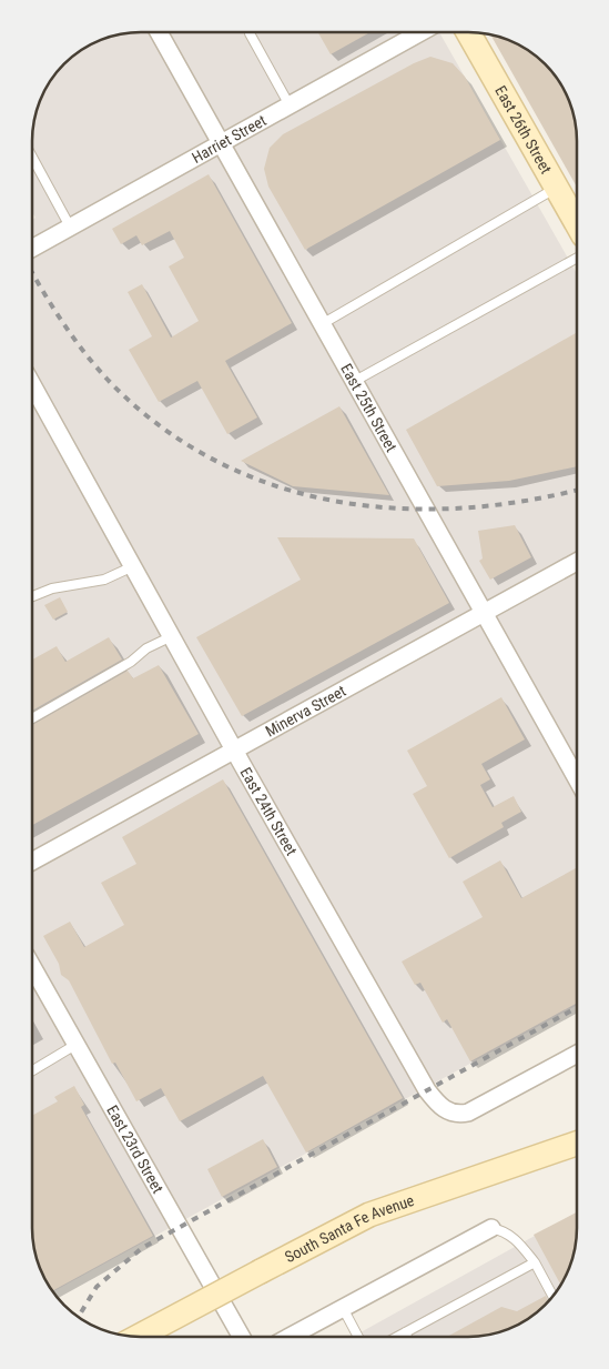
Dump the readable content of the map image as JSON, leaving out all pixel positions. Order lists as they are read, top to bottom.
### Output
{
  "streets": {
    "main road": ["East 26th Street", "South Santa Fe Avenue"],
    "street": [
      "Harriet Street",
      "East 25th Street",
      "Minerva Street",
      "East 24th Street",
      "East 23rd Street"
    ]
  },
  "crossings": [
    ["Harriet Street", "East 25th Street"],
    ["East 25th Street", "Minerva Street"],
    ["Minerva Street", "East 24th Street"]
  ]
}
